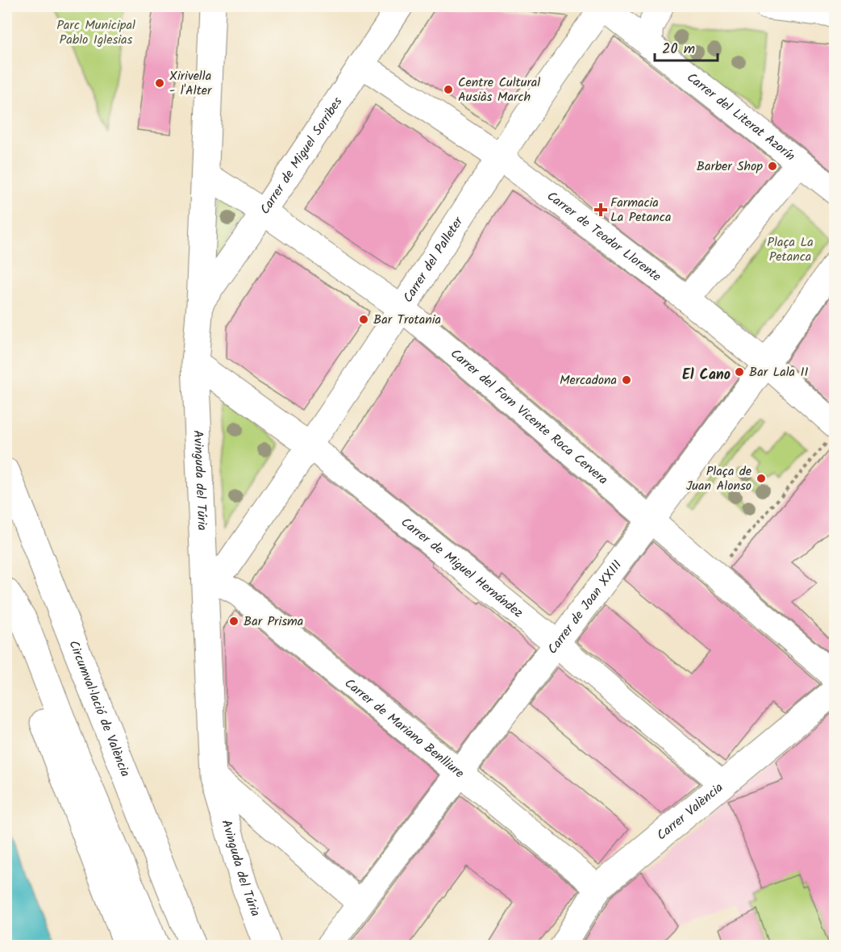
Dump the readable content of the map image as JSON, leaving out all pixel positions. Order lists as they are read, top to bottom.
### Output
{
  "streets": {
    "main road": ["Avinguda del Túria", "Circumval·lació de València", "Carrer València"],
    "street": [
      "Carrer del Literat Azorín",
      "Carrer de Miguel Sorribes",
      "Carrer de Teodor Llorente",
      "Carrer del Palleter",
      "Carrer del Forn Vicente Roca Cervera",
      "Carrer de Miguel Hernández",
      "Carrer de Joan XXIII",
      "Carrer de Mariano Benlliure"
    ]
  },
  "crossings": [
    ["Carrer del Literat Azorín", "Carrer del Palleter"],
    ["Carrer de Miguel Sorribes", "Carrer de Teodor Llorente"],
    ["Carrer de Miguel Sorribes", "Carrer del Forn Vicente Roca Cervera"],
    ["Carrer de Miguel Sorribes", "Avinguda del Túria"],
    ["Carrer de Teodor Llorente", "Carrer del Palleter"],
    ["Carrer de Teodor Llorente", "Carrer de Joan XXIII"],
    ["Carrer del Palleter", "Carrer del Forn Vicente Roca Cervera"],
    ["Carrer del Palleter", "Avinguda del Túria"],
    ["Carrer del Palleter", "Carrer de Miguel Hernández"],
    ["Carrer del Palleter", "Carrer de Mariano Benlliure"],
    ["Carrer del Forn Vicente Roca Cervera", "Avinguda del Túria"],
    ["Carrer del Forn Vicente Roca Cervera", "Carrer de Joan XXIII"],
    ["Avinguda del Túria", "Carrer de Miguel Hernández"],
    ["Avinguda del Túria", "Carrer de Mariano Benlliure"],
    ["Carrer de Miguel Hernández", "Carrer de Joan XXIII"],
    ["Carrer de Miguel Hernández", "Carrer València"],
    ["Carrer de Joan XXIII", "Carrer de Mariano Benlliure"],
    ["Carrer de Mariano Benlliure", "Carrer València"]
  ],
  "districts": ["El Cano"],
  "parks": ["Parc Municipal Pablo Iglesias", "Plaça La Petanca"],
  "places": {
    "other": [
      "Xirivella - l'Alter",
      "Centre Cultural Ausiàs March",
      "Barber Shop",
      "Bar Trotania",
      "Bar Lala II",
      "Mercadona",
      "Plaça de Juan Alonso",
      "Bar Prisma"
    ],
    "health": ["Farmacia La Petanca"]
  },
  "scale_bar": "20 m"
}
